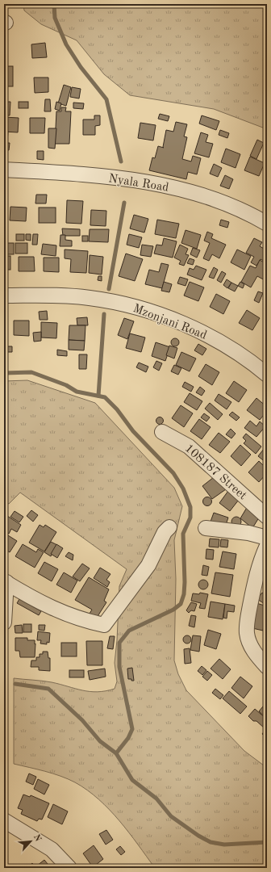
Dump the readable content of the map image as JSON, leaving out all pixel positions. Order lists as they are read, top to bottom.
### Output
{
  "streets": {
    "street": ["Nyala Road", "Mzonjani Road", "108187 Street"]
  },
  "north": "top right"
}
